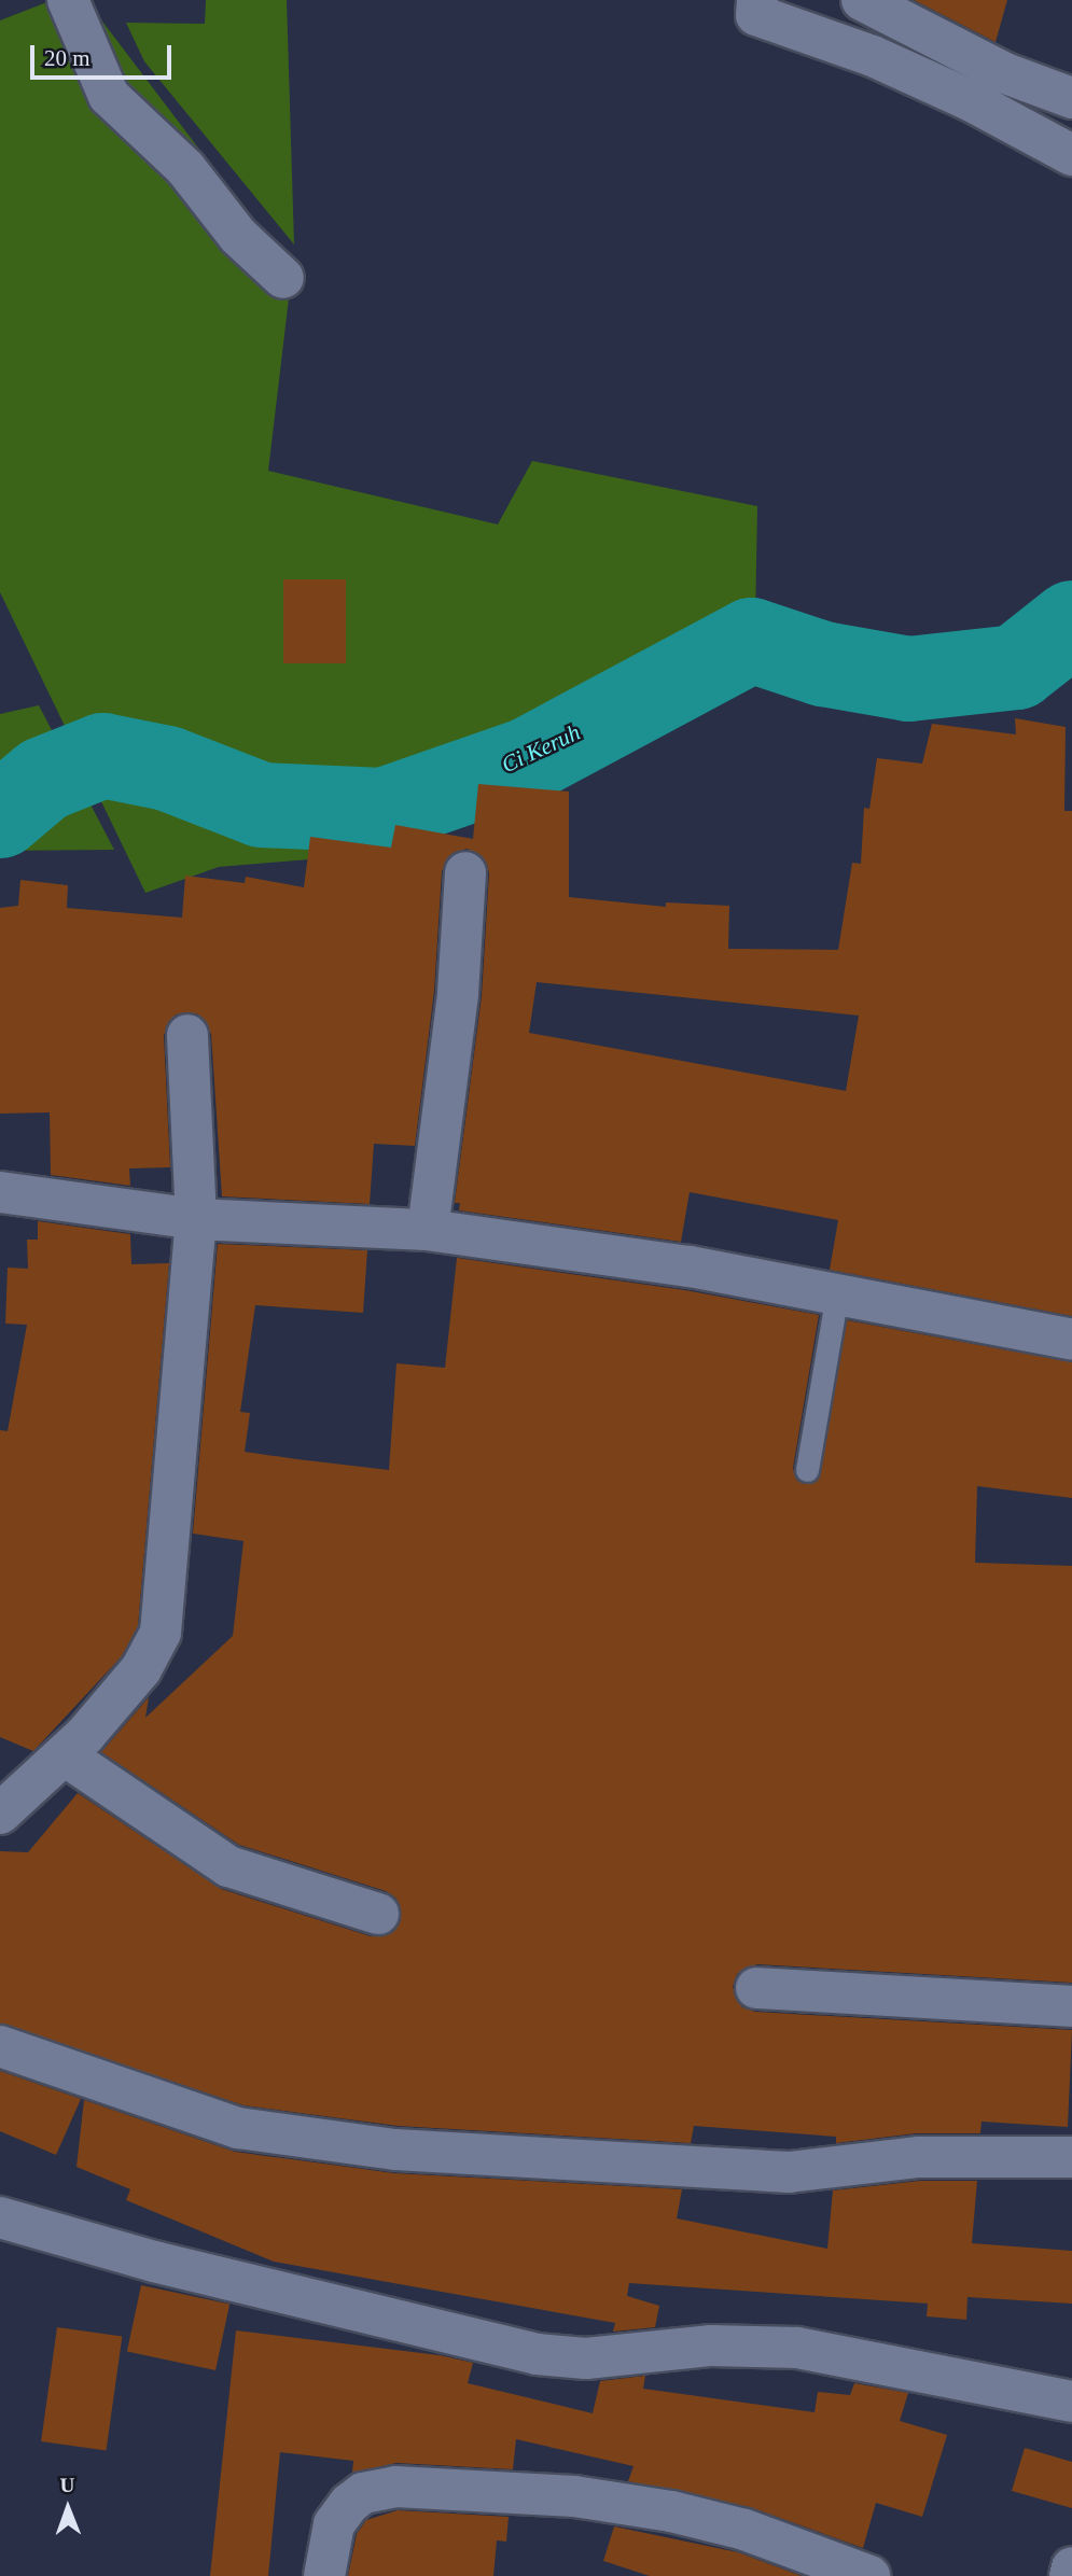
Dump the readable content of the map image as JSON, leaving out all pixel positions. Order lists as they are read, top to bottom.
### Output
{
  "water": ["Ci Keruh"],
  "scale_bar": "20 m",
  "north": "top"
}
